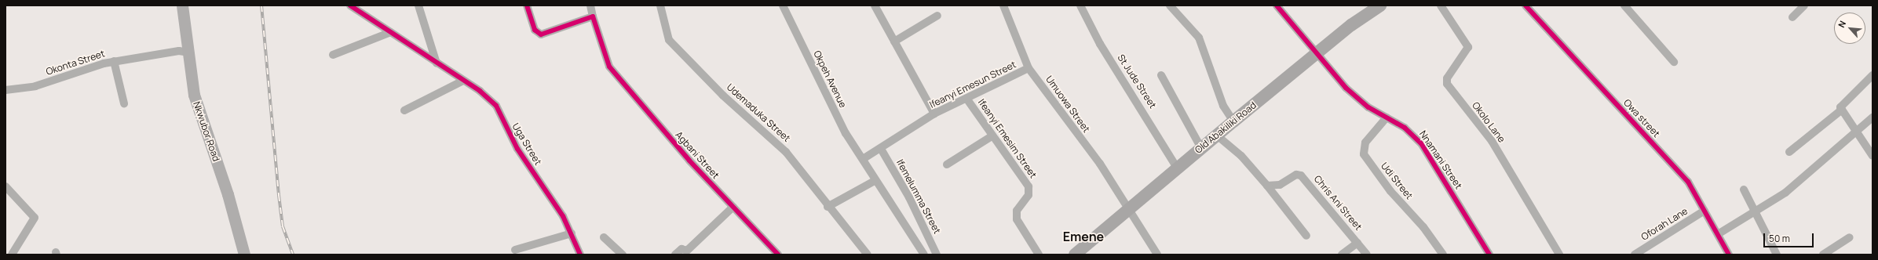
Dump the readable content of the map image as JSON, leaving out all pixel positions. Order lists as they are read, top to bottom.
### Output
{
  "streets": {
    "main road": ["Old Abakiliki Road"],
    "street": [
      "Okonta Street",
      "Okpeh Avenue",
      "St Jude Street",
      "Ifeanyi Emesun Street",
      "Umuowa Street",
      "Udemaduka Street",
      "Owa street",
      "Okolo Lane",
      "Nkwubor Road",
      "Ifeanyi Emesim Street",
      "Uga Street",
      "Agbani Street",
      "Nnamani Street",
      "Udi Street",
      "Ifemelumma Street",
      "Chris Ani Street",
      "Oforah Lane"
    ]
  },
  "crossings": [
    ["Okonta Street", "Nkwubor Road"],
    ["Okpeh Avenue", "Ifeanyi Emesun Street"],
    ["St Jude Street", "Old Abakiliki Road"],
    ["Ifeanyi Emesun Street", "Umuowa Street"],
    ["Ifeanyi Emesun Street", "Ifeanyi Emesim Street"],
    ["Ifeanyi Emesun Street", "Ifemelumma Street"],
    ["Umuowa Street", "Old Abakiliki Road"],
    ["Owa street", "Oforah Lane"],
    ["Old Abakiliki Road", "Nnamani Street"],
    ["Nnamani Street", "Udi Street"]
  ],
  "districts": ["Emene"],
  "scale_bar": "50 m",
  "north": "top left"
}
